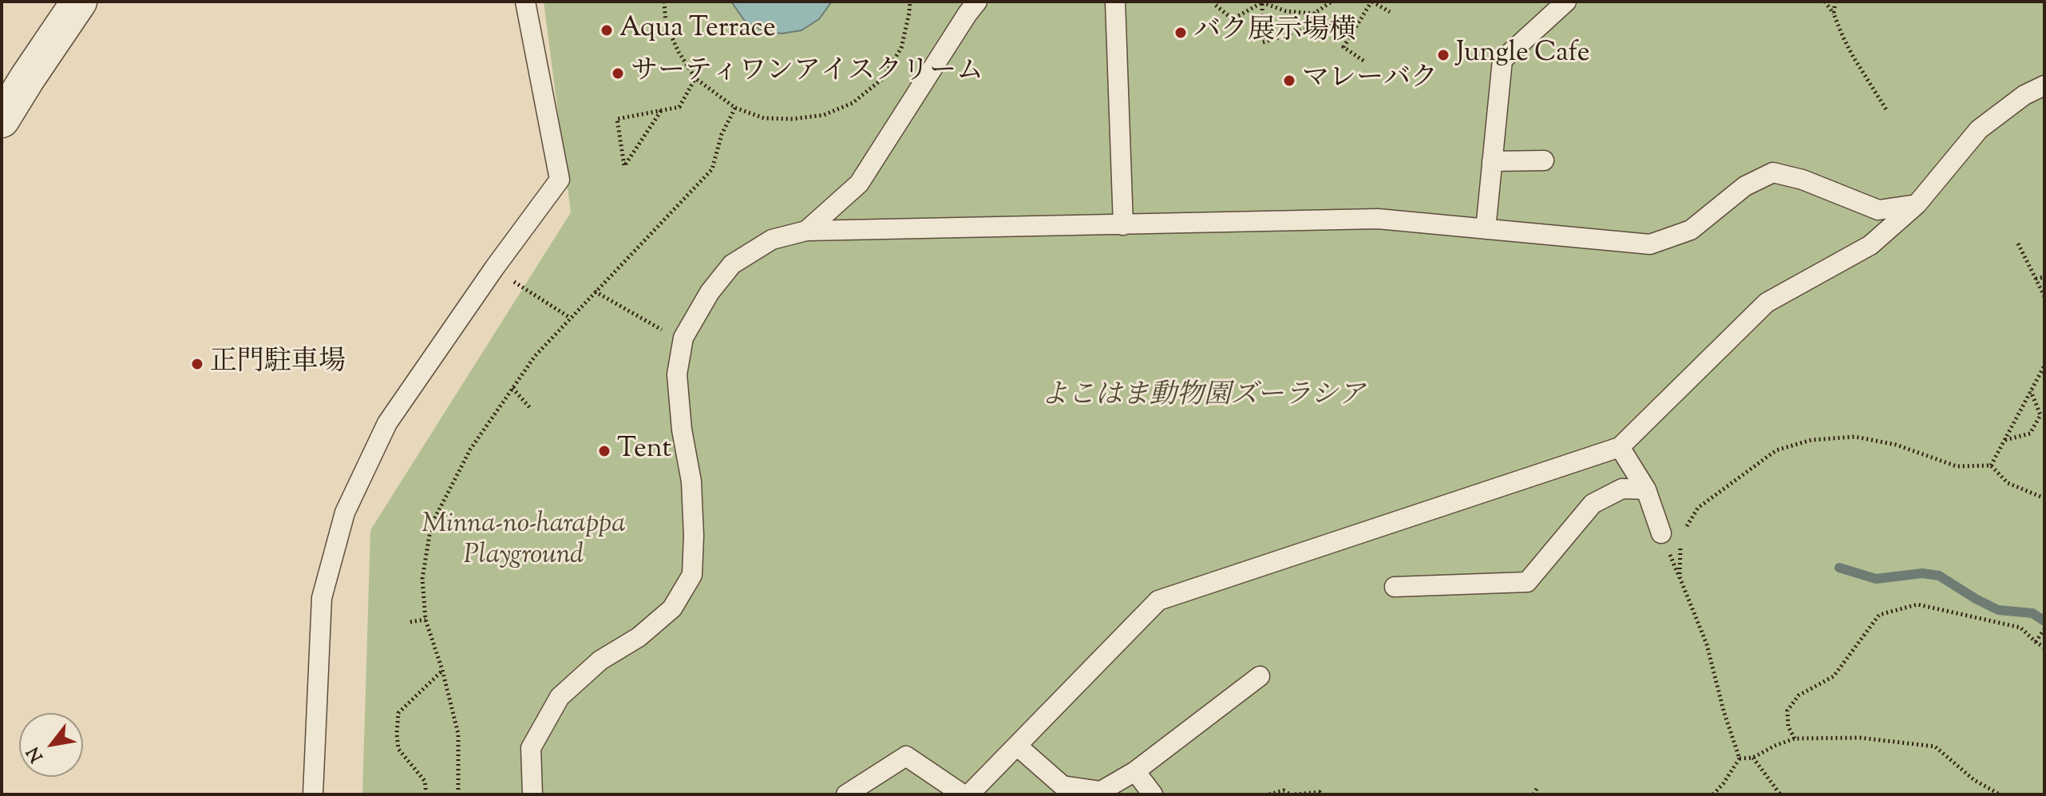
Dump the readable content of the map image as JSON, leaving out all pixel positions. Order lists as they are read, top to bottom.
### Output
{
  "parks": ["よこはま動物園ズーラシア", "Minna-no-harappa Playground"],
  "places": [
    "Aqua Terrace",
    "バク展示場横",
    "Jungle Cafe",
    "サーティワンアイスクリーム",
    "マレーバク",
    "正門駐車場",
    "Tent"
  ],
  "north": "bottom left"
}
